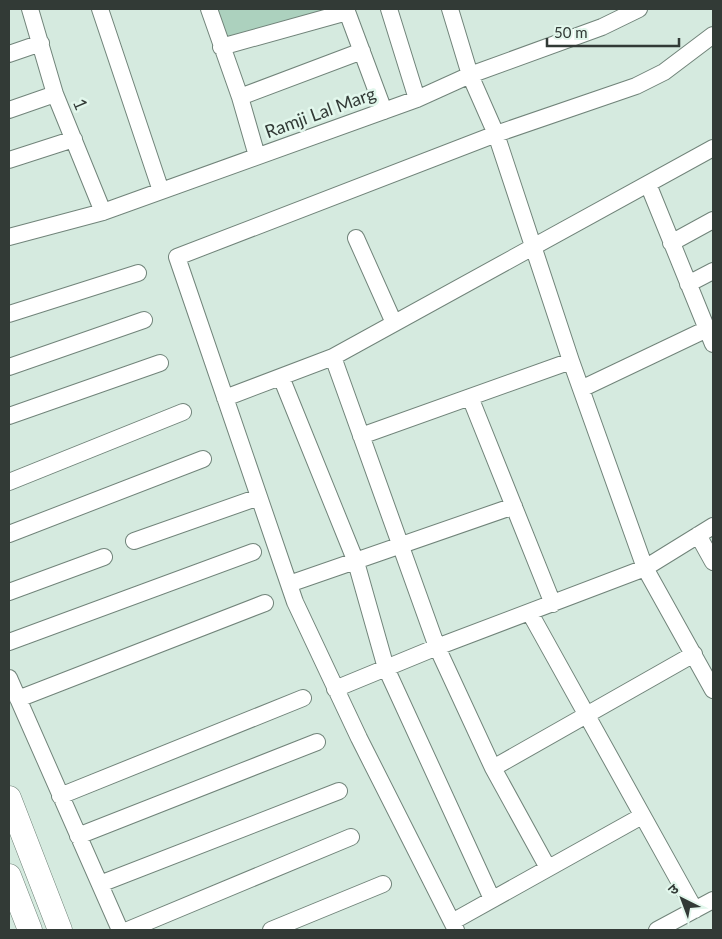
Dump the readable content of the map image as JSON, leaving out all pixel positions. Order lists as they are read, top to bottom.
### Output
{
  "streets": {
    "street": ["1", "Ramji Lal Marg"]
  },
  "crossings": [
    ["1", "Ramji Lal Marg"]
  ],
  "scale_bar": "50 m",
  "north": "top left"
}
